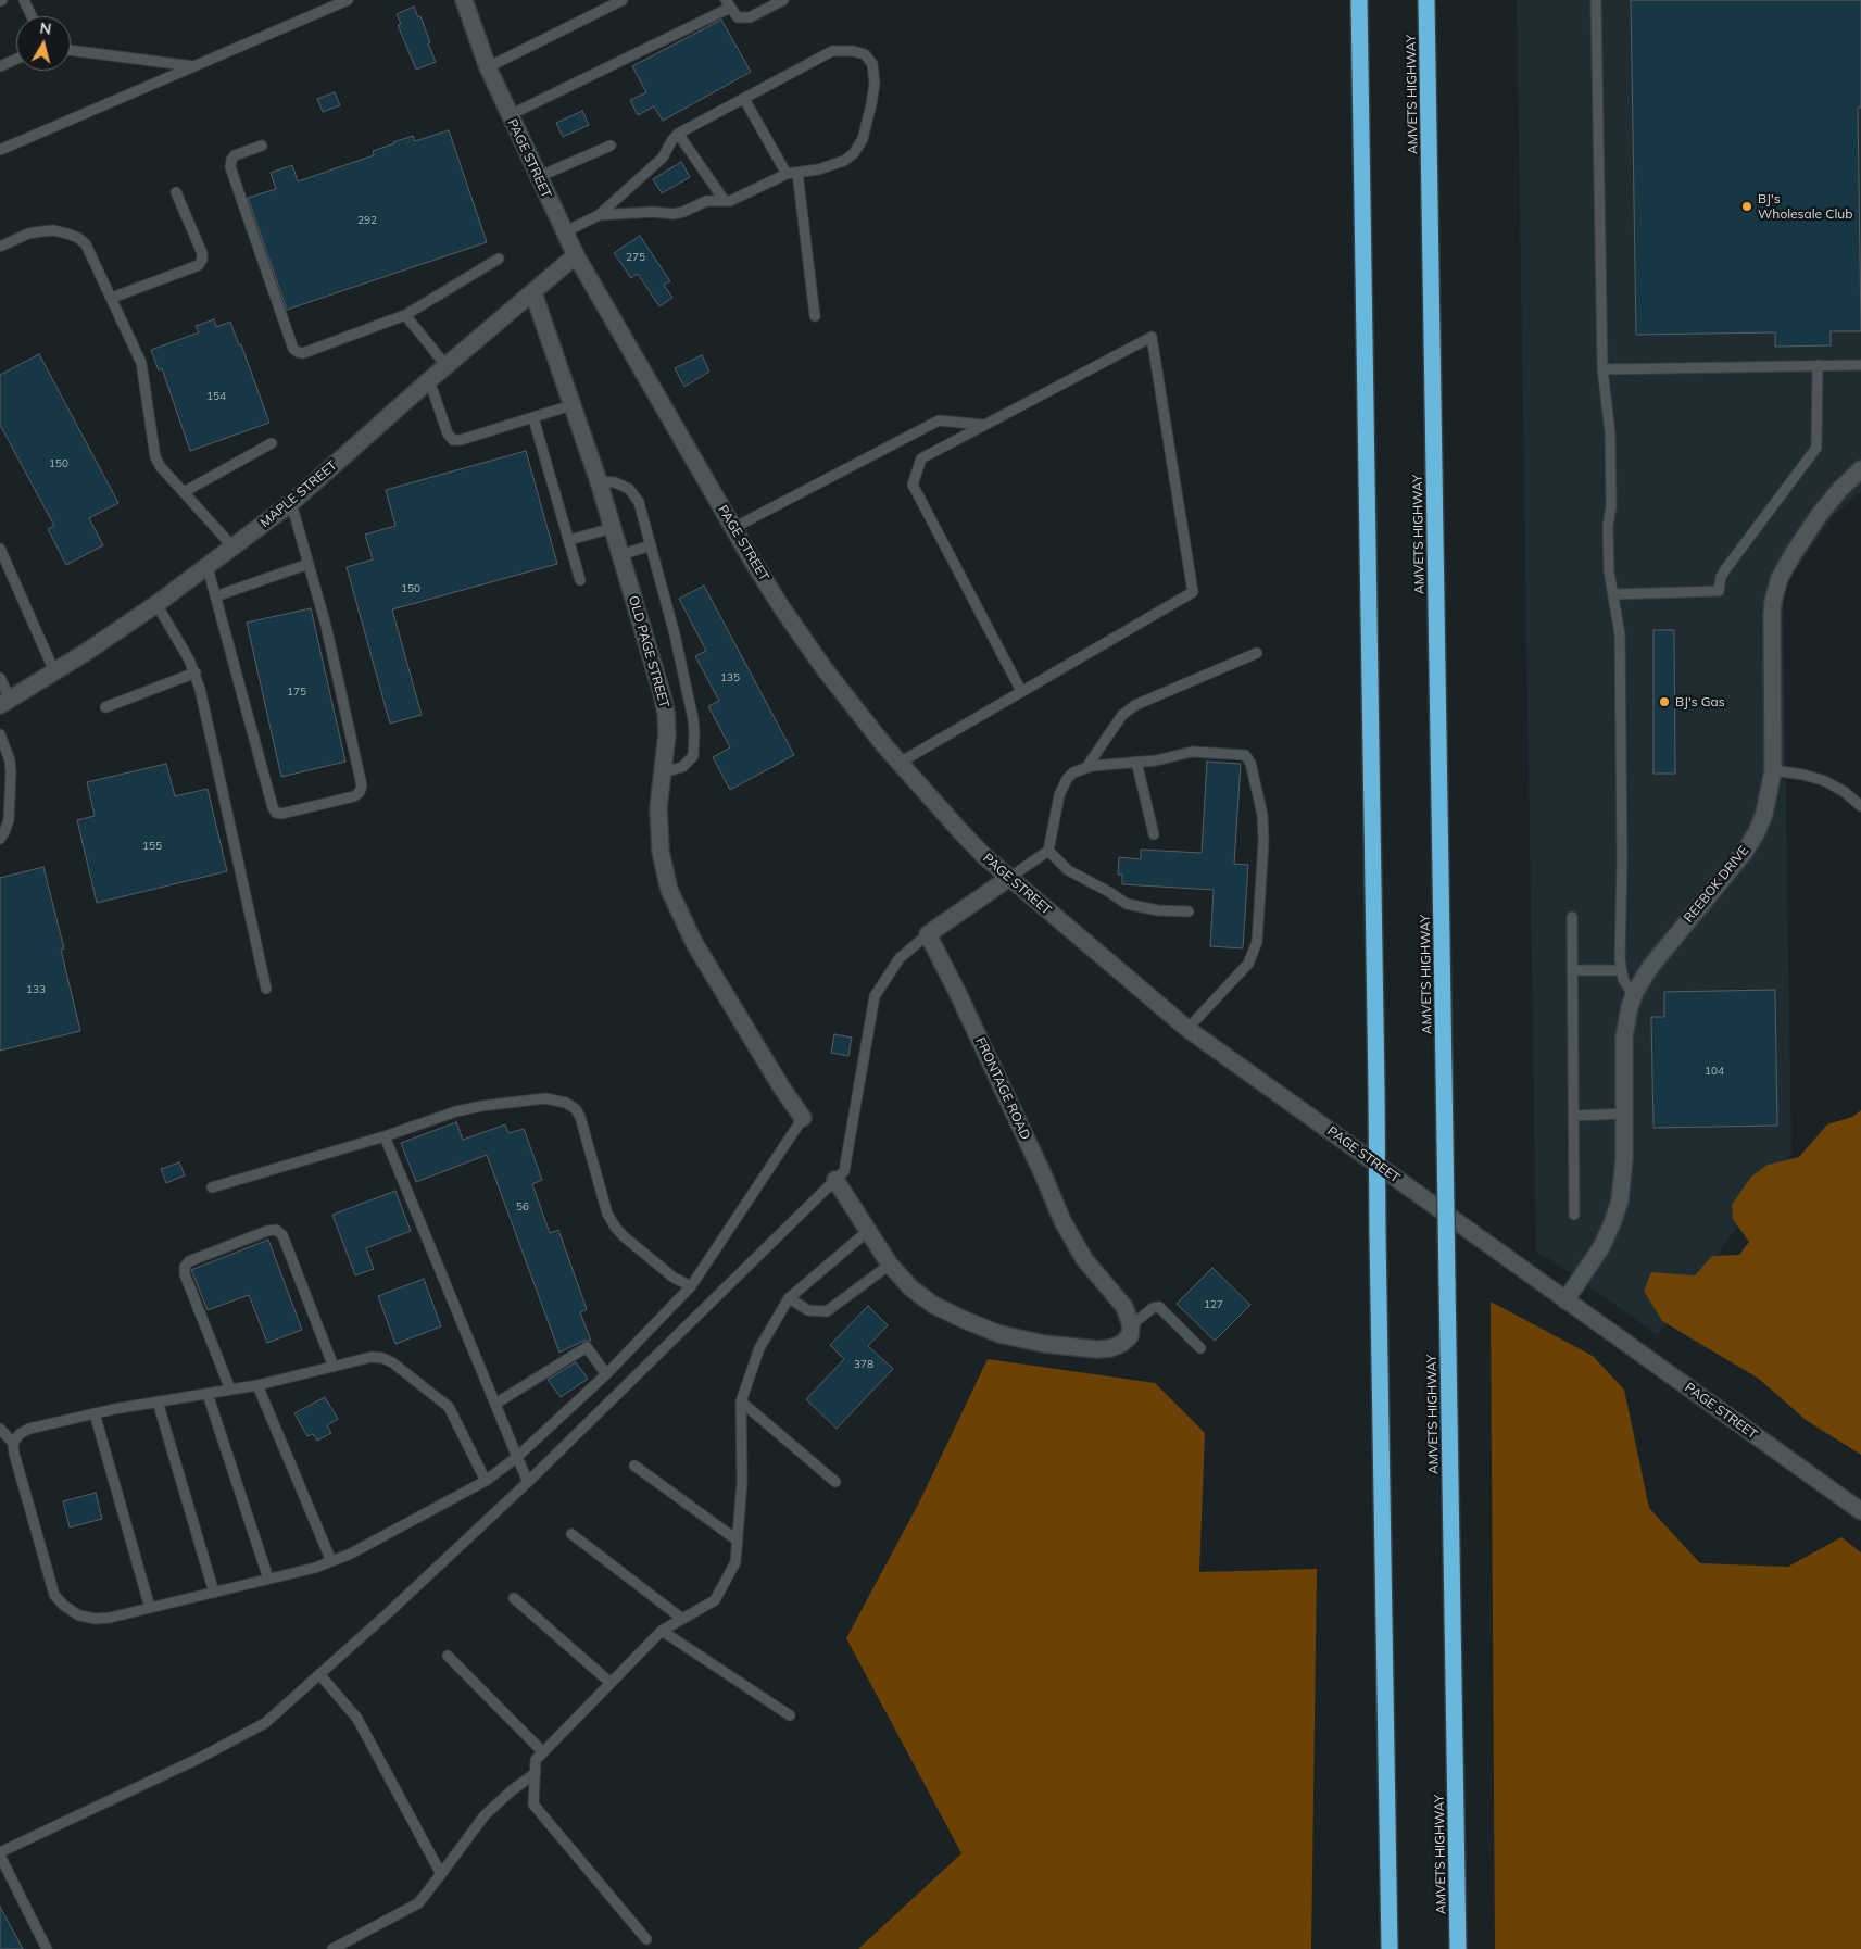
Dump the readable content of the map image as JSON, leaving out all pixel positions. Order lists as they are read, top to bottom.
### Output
{
  "streets": {
    "highway": ["AMVETS HIGHWAY"],
    "street": [
      "PAGE STREET",
      "MAPLE STREET",
      "OLD PAGE STREET",
      "REEBOK DRIVE",
      "FRONTAGE ROAD"
    ]
  },
  "crossings": [
    ["PAGE STREET", "MAPLE STREET"],
    ["PAGE STREET", "REEBOK DRIVE"],
    ["MAPLE STREET", "OLD PAGE STREET"]
  ],
  "places": ["BJ's Wholesale Club", "BJ's Gas"],
  "house_numbers": [
    "292",
    "275",
    "154",
    "150",
    "150",
    "135",
    "175",
    "155",
    "133",
    "104",
    "56",
    "127",
    "378"
  ],
  "north": "top"
}
